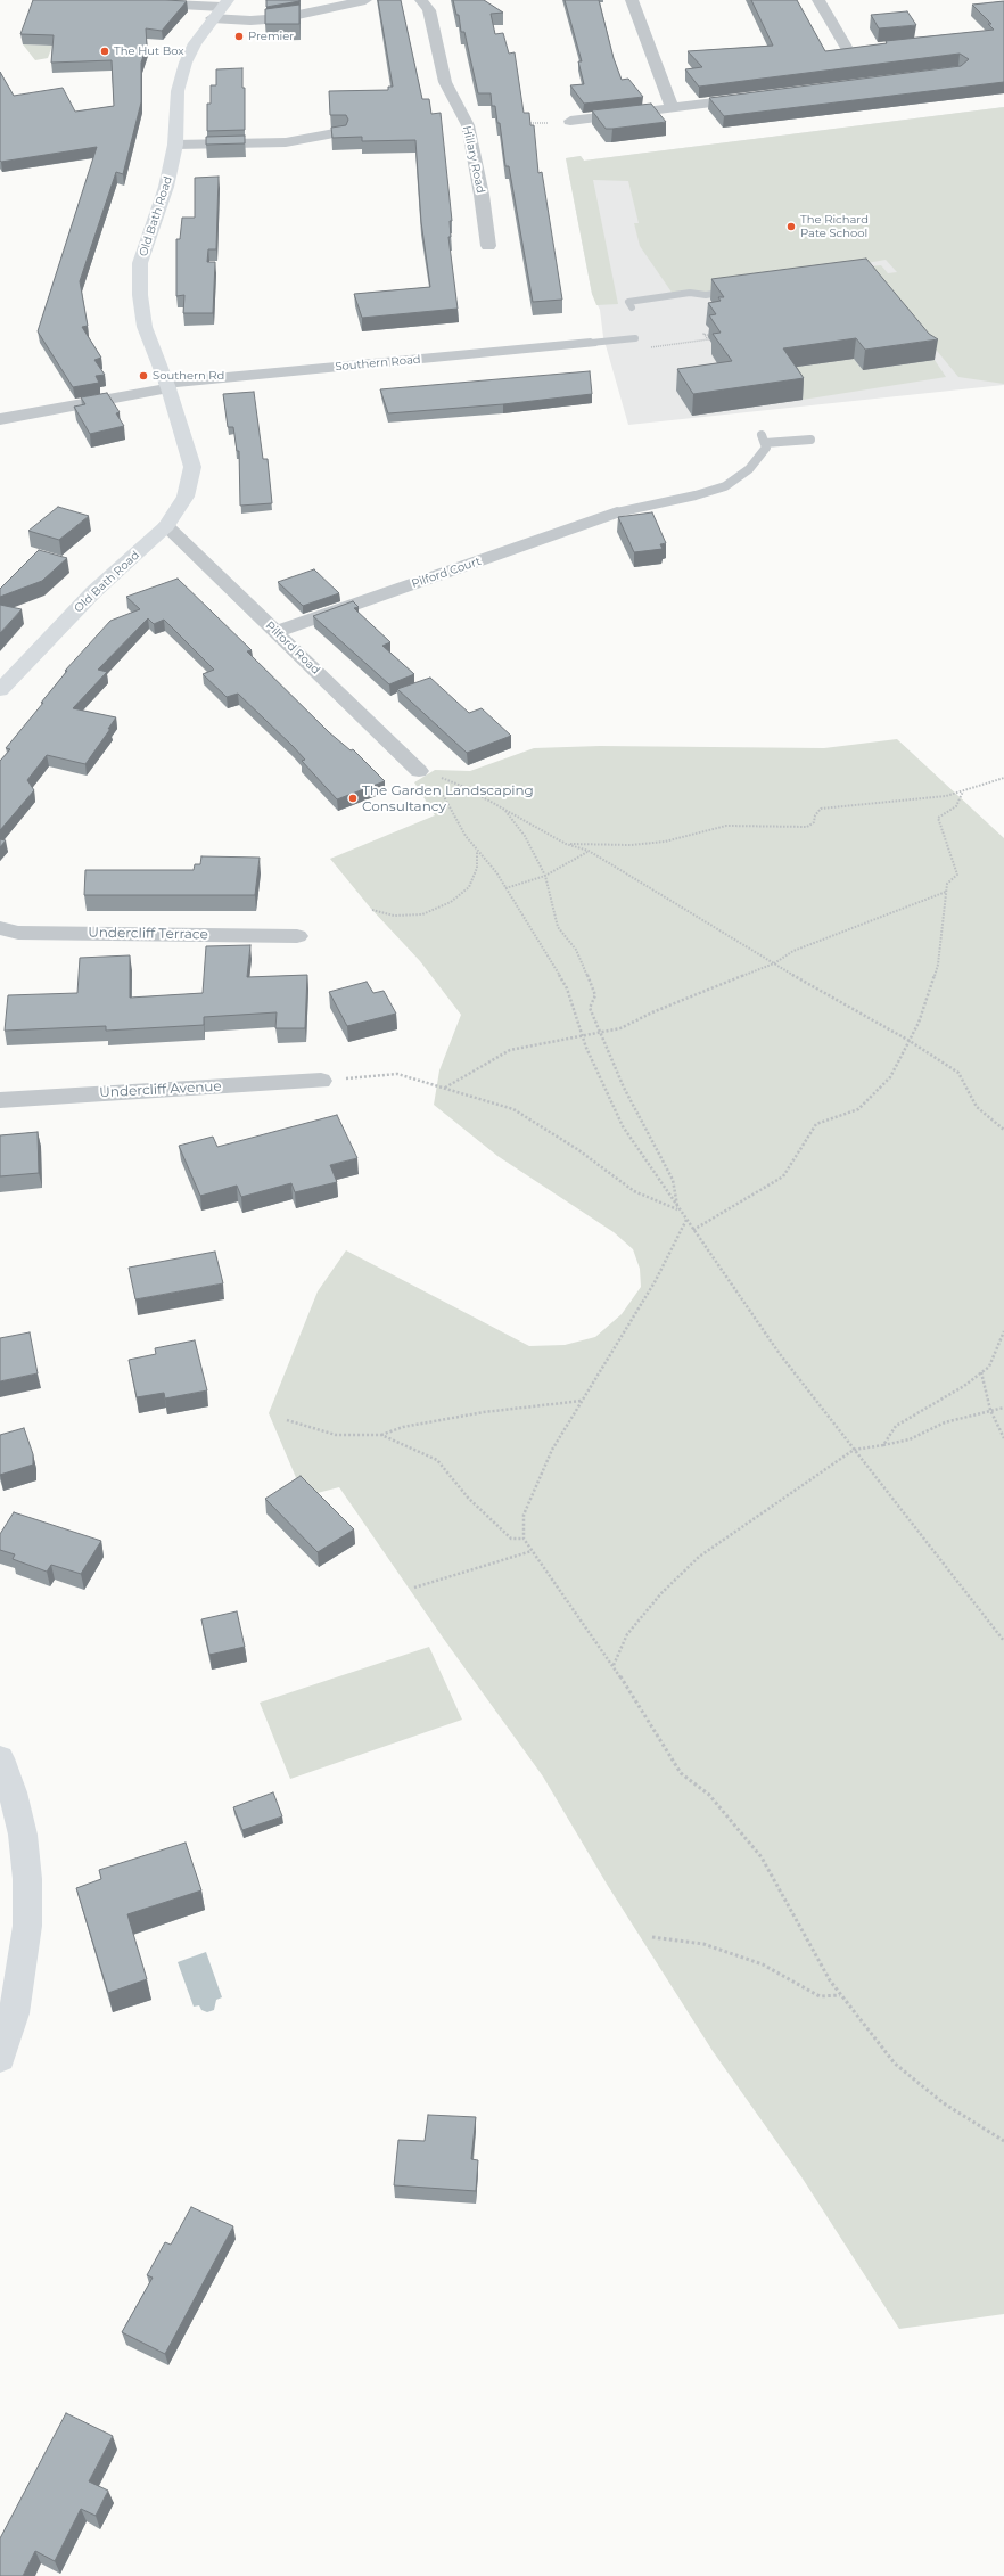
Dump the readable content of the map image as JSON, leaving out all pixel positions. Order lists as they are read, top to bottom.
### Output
{
  "streets": {
    "street": [
      "Hillary Road",
      "Old Bath Road",
      "Southern Road",
      "Pilford Court",
      "Pilford Road",
      "Undercliff Terrace",
      "Undercliff Avenue"
    ]
  },
  "crossings": [
    ["Old Bath Road", "Southern Road"],
    ["Old Bath Road", "Pilford Road"],
    ["Pilford Court", "Pilford Road"]
  ],
  "places": [
    "Premier",
    "The Hut Box",
    "The Richard Pate School",
    "Southern Rd",
    "The Garden Landscaping Consultancy"
  ]
}
